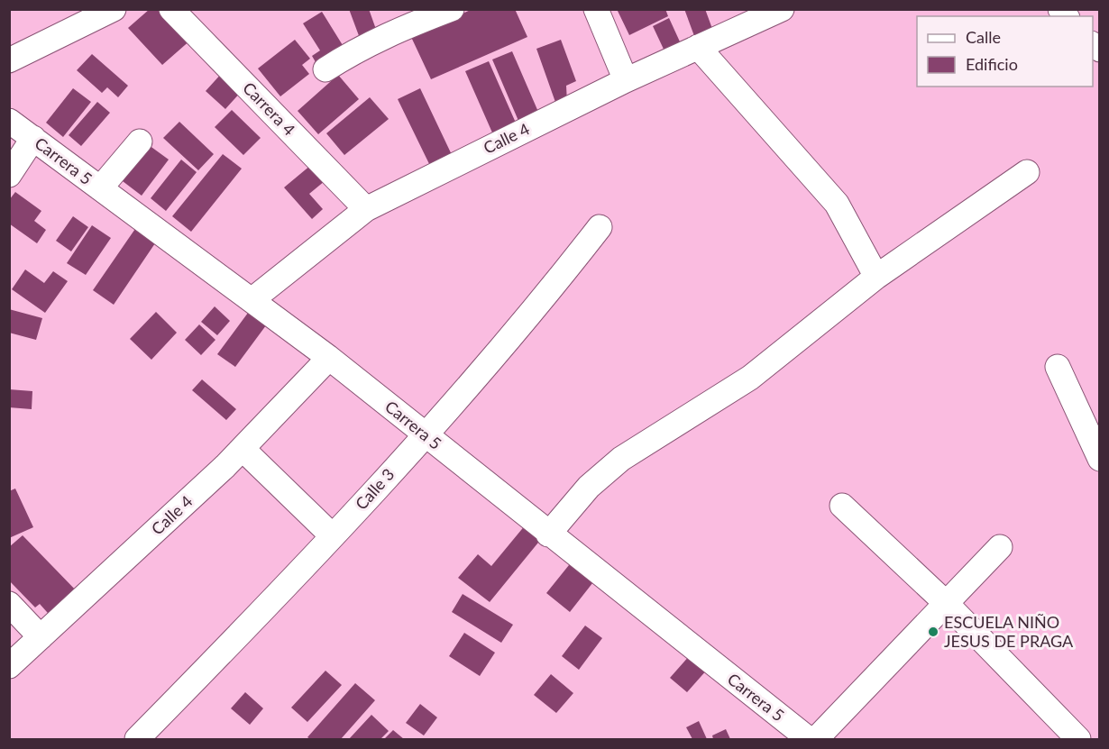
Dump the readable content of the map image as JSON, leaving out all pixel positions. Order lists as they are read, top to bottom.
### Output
{
  "streets": {
    "street": [
      "Carrera 4",
      "Calle 4",
      "Carrera 5",
      "Calle 3"
    ]
  },
  "crossings": [
    ["Carrera 4", "Calle 4"],
    ["Calle 4", "Carrera 5"],
    ["Carrera 5", "Calle 3"]
  ],
  "places": ["ESCUELA NIÑO JESUS DE PRAGA"],
  "legend": ["Calle", "Edificio"]
}
